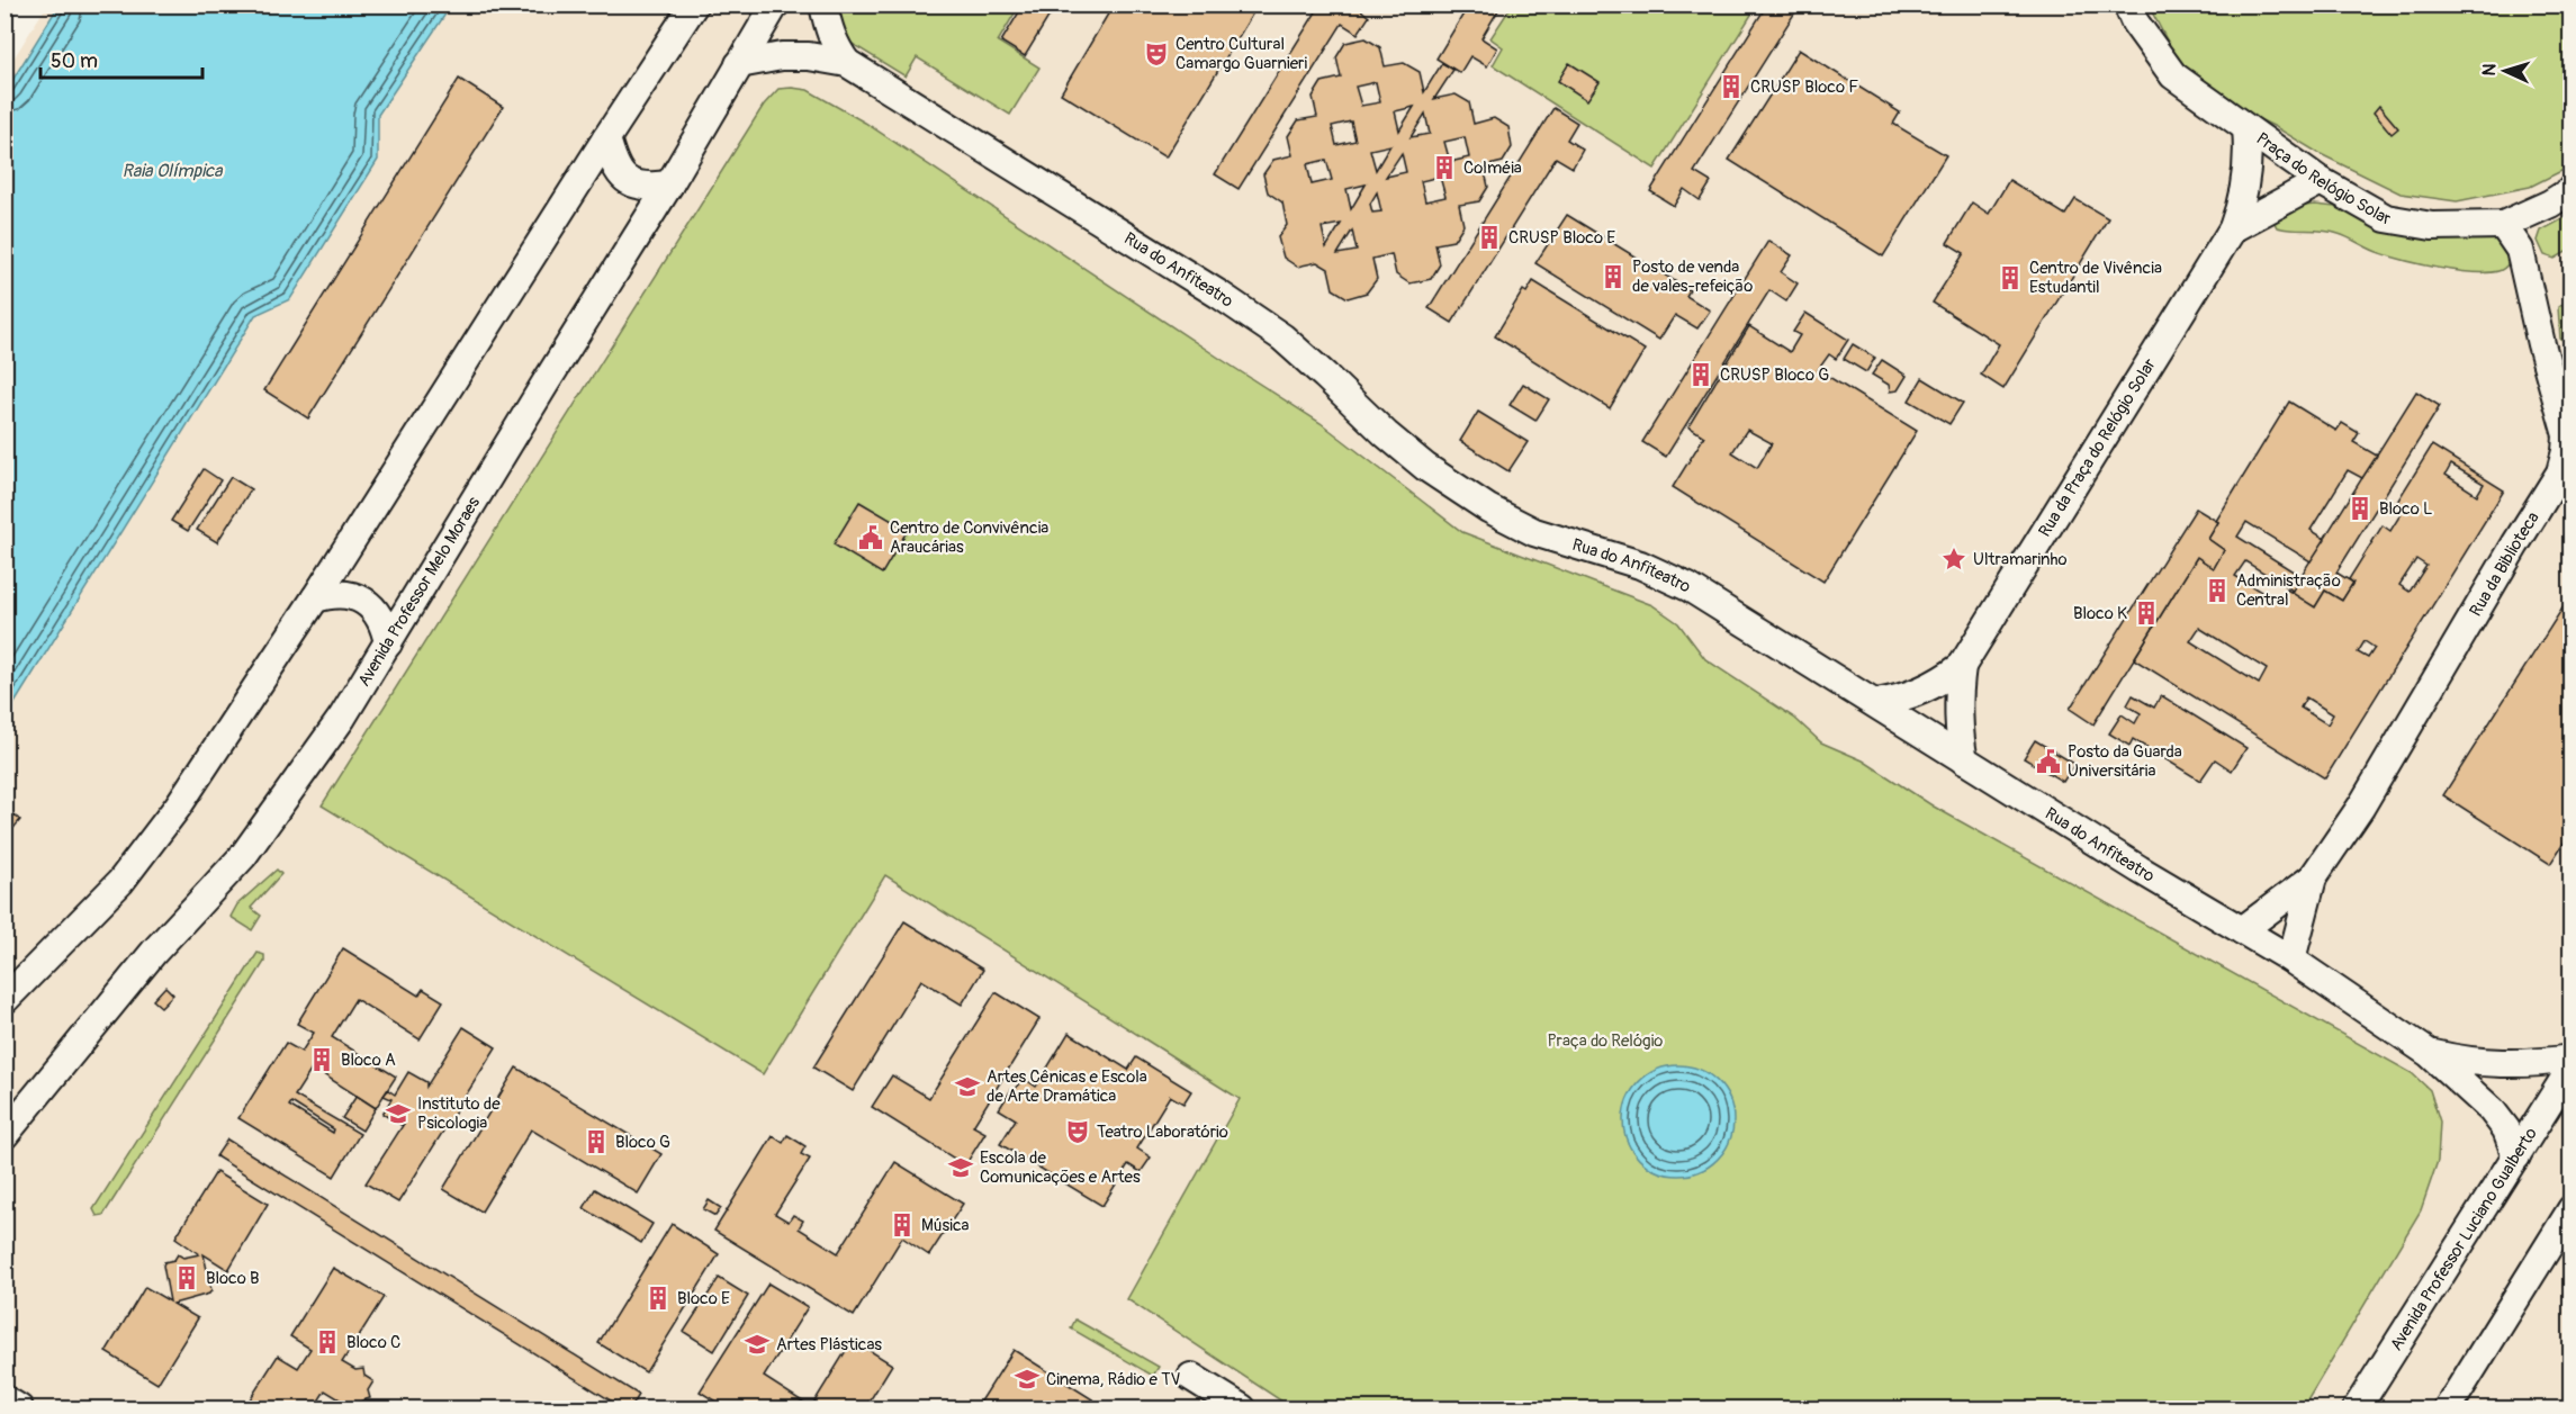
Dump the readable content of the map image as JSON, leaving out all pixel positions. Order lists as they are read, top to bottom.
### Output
{
  "streets": {
    "street": [
      "Praça do Relógio Solar",
      "Rua do Anfiteatro",
      "Rua da Praça do Relógio Solar",
      "Rua da Biblioteca",
      "Avenida Professor Melo Moraes",
      "Avenida Professor Luciano Gualberto"
    ]
  },
  "crossings": [
    ["Praça do Relógio Solar", "Rua da Praça do Relógio Solar"],
    ["Praça do Relógio Solar", "Rua da Biblioteca"],
    ["Rua do Anfiteatro", "Rua da Praça do Relógio Solar"],
    ["Rua do Anfiteatro", "Rua da Biblioteca"],
    ["Rua do Anfiteatro", "Avenida Professor Melo Moraes"],
    ["Rua do Anfiteatro", "Avenida Professor Luciano Gualberto"]
  ],
  "water": ["Raia Olímpica"],
  "parks": ["Praça do Relógio"],
  "places": {
    "theatre": ["Centro Cultural Camargo Guarnieri", "Teatro Laboratório"],
    "building": [
      "CRUSP Bloco F",
      "Colméia",
      "CRUSP Bloco E",
      "Posto de venda de vales-refeição",
      "Centro de Vivência Estudantil",
      "CRUSP Bloco G",
      "Bloco L",
      "Administração Central",
      "Bloco K",
      "Bloco A",
      "Bloco G",
      "Música",
      "Bloco B",
      "Bloco E",
      "Bloco C"
    ],
    "public building": ["Centro de Convivência Araucárias", "Posto da Guarda Universitária"],
    "place": ["Ultramarinho"],
    "school or university": [
      "Artes Cênicas e Escola de Arte Dramática",
      "Instituto de Psicologia",
      "Escola de Comunicações e Artes",
      "Artes Plásticas",
      "Cinema, Rádio e TV"
    ]
  },
  "scale_bar": "50 m",
  "north": "left"
}
